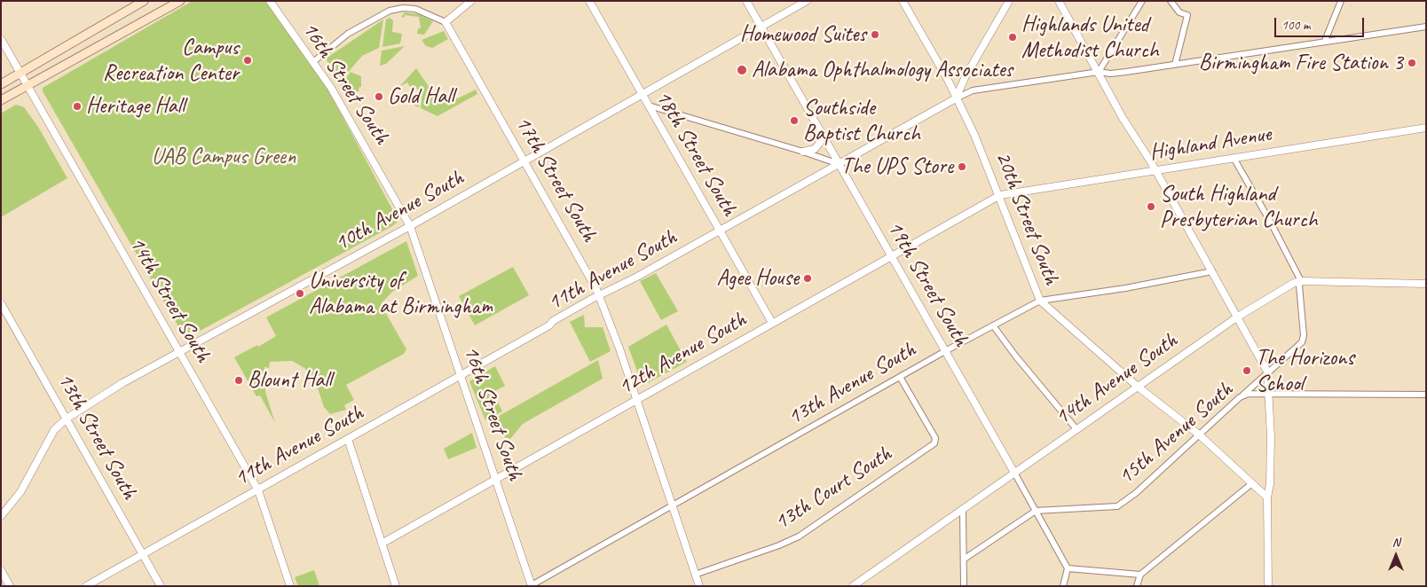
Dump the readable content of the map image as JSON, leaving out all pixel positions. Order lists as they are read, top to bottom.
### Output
{
  "streets": {
    "street": [
      "16th Street South",
      "Highland Avenue",
      "18th Street South",
      "17th Street South",
      "10th Avenue South",
      "20th Street South",
      "11th Avenue South",
      "19th Street South",
      "14th Street South",
      "12th Avenue South",
      "14th Avenue South",
      "13th Avenue South",
      "15th Avenue South",
      "13th Street South",
      "13th Court South"
    ]
  },
  "crossings": [
    ["16th Street South", "10th Avenue South"],
    ["16th Street South", "11th Avenue South"],
    ["16th Street South", "12th Avenue South"],
    ["16th Street South", "13th Avenue South"],
    ["Highland Avenue", "20th Street South"],
    ["Highland Avenue", "12th Avenue South"],
    ["18th Street South", "10th Avenue South"],
    ["18th Street South", "11th Avenue South"],
    ["18th Street South", "12th Avenue South"],
    ["17th Street South", "10th Avenue South"],
    ["17th Street South", "11th Avenue South"],
    ["17th Street South", "12th Avenue South"],
    ["17th Street South", "13th Avenue South"],
    ["17th Street South", "13th Court South"],
    ["10th Avenue South", "19th Street South"],
    ["10th Avenue South", "14th Street South"],
    ["10th Avenue South", "13th Street South"],
    ["20th Street South", "11th Avenue South"],
    ["20th Street South", "12th Avenue South"],
    ["20th Street South", "14th Avenue South"],
    ["20th Street South", "13th Avenue South"],
    ["20th Street South", "15th Avenue South"],
    ["11th Avenue South", "19th Street South"],
    ["11th Avenue South", "14th Street South"],
    ["11th Avenue South", "13th Street South"],
    ["19th Street South", "12th Avenue South"],
    ["19th Street South", "14th Avenue South"],
    ["19th Street South", "13th Avenue South"],
    ["19th Street South", "15th Avenue South"],
    ["13th Avenue South", "13th Court South"]
  ],
  "parks": ["UAB Campus Green"],
  "places": [
    "Homewood Suites",
    "Highlands United Methodist Church",
    "Campus Recreation Center",
    "Birmingham Fire Station 3",
    "Alabama Ophthalmology Associates",
    "Gold Hall",
    "Heritage Hall",
    "Southside Baptist Church",
    "The UPS Store",
    "South Highland Presbyterian Church",
    "Agee House",
    "University of Alabama at Birmingham",
    "The Horizons School",
    "Blount Hall"
  ],
  "scale_bar": "100 m",
  "north": "top"
}
